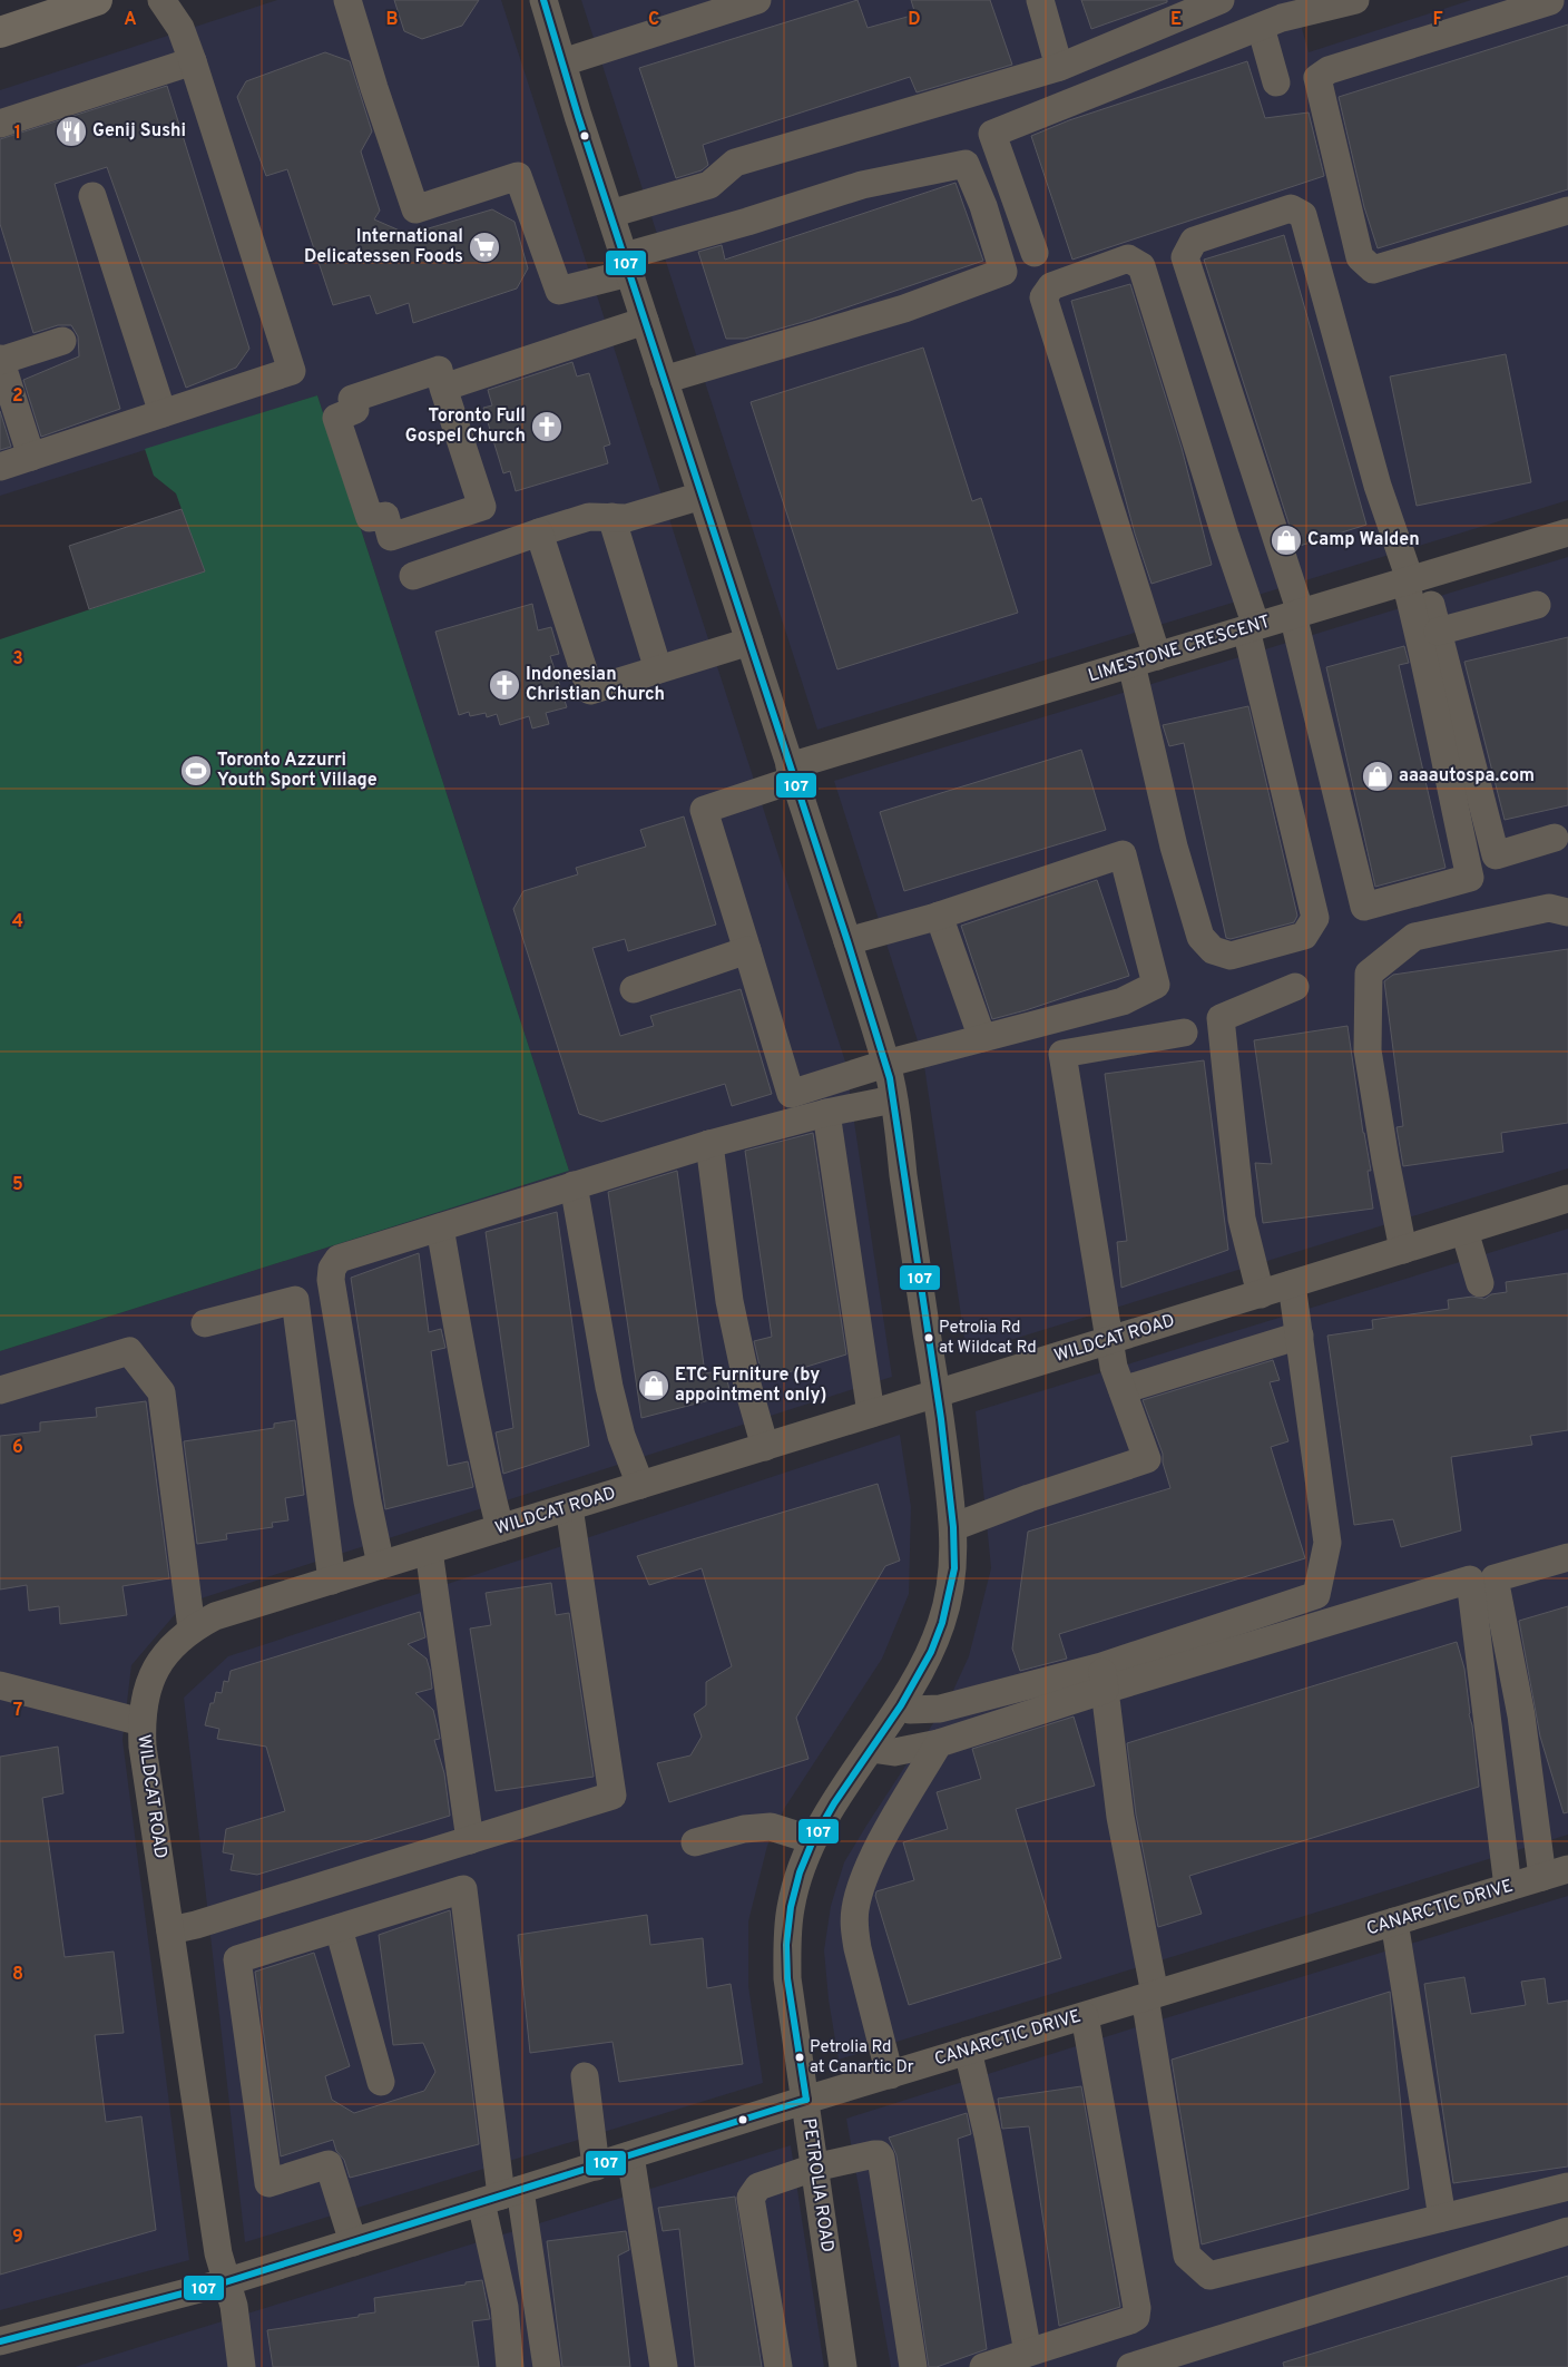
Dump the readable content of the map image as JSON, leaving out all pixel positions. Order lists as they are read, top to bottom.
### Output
{
  "streets": {
    "street": [
      "LIMESTONE CRESCENT",
      "WILDCAT ROAD",
      "CANARCTIC DRIVE",
      "PETROLIA ROAD"
    ]
  },
  "crossings": [
    ["LIMESTONE CRESCENT", "PETROLIA ROAD"],
    ["WILDCAT ROAD", "CANARCTIC DRIVE"],
    ["WILDCAT ROAD", "PETROLIA ROAD"],
    ["CANARCTIC DRIVE", "PETROLIA ROAD"]
  ],
  "places": {
    "restaurant": ["Genij Sushi"],
    "supermarket": ["International Delicatessen Foods"],
    "church": ["Toronto Full Gospel Church", "Indonesian Christian Church"],
    "shop": ["Camp Walden", "aaaautospa.com", "ETC Furniture (by appointment only)"],
    "sports": ["Toronto Azzurri Youth Sport Village"],
    "other": ["Petrolia Rd at Wildcat Rd", "Petrolia Rd at Canartic Dr"]
  },
  "lines": ["transit line 107"],
  "grid": {
    "columns": [
      "A",
      "B",
      "C",
      "D",
      "E",
      "F"
    ],
    "rows": [
      "1",
      "2",
      "3",
      "4",
      "5",
      "6",
      "7",
      "8",
      "9"
    ]
  }
}
